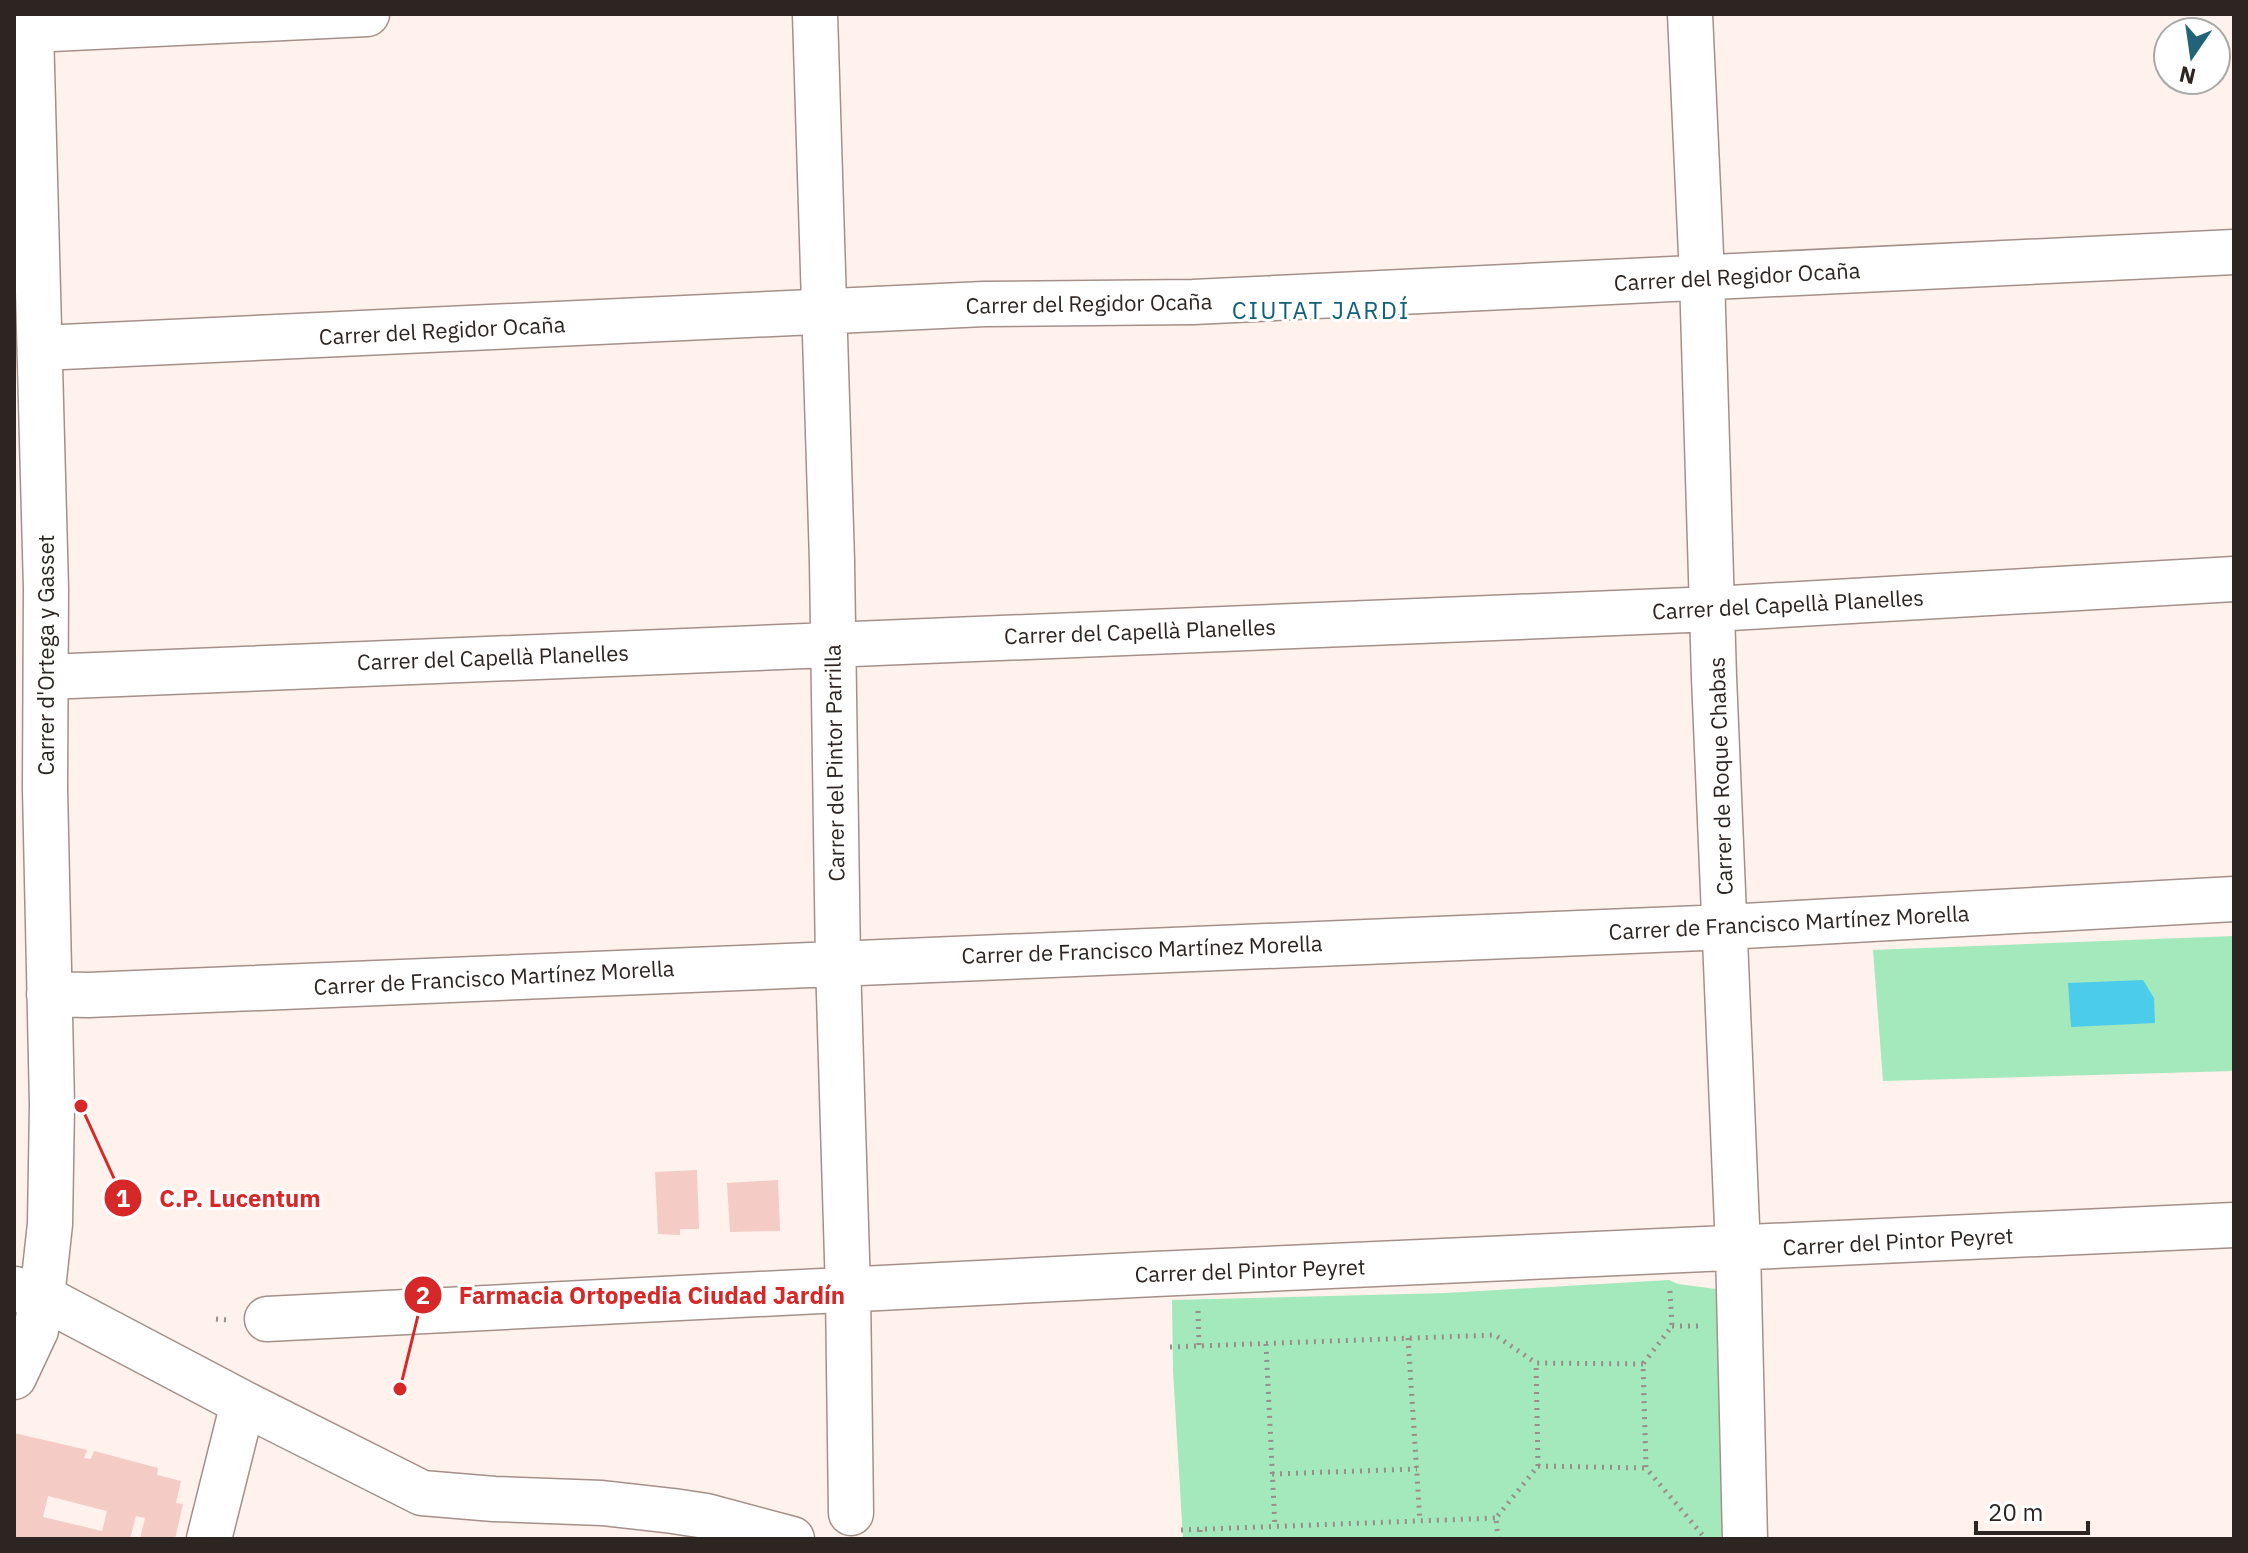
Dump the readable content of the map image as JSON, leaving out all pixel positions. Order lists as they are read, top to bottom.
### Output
{
  "streets": {
    "street": [
      "Carrer del Regidor Ocaña",
      "Carrer del Capellà Planelles",
      "Carrer d'Ortega y Gasset",
      "Carrer del Pintor Parrilla",
      "Carrer de Roque Chabas",
      "Carrer de Francisco Martínez Morella",
      "Carrer del Pintor Peyret"
    ]
  },
  "crossings": [
    ["Carrer del Regidor Ocaña", "Carrer d'Ortega y Gasset"],
    ["Carrer del Regidor Ocaña", "Carrer del Pintor Parrilla"],
    ["Carrer del Regidor Ocaña", "Carrer de Roque Chabas"],
    ["Carrer del Capellà Planelles", "Carrer d'Ortega y Gasset"],
    ["Carrer del Capellà Planelles", "Carrer del Pintor Parrilla"],
    ["Carrer del Capellà Planelles", "Carrer de Roque Chabas"],
    ["Carrer d'Ortega y Gasset", "Carrer de Francisco Martínez Morella"],
    ["Carrer del Pintor Parrilla", "Carrer de Francisco Martínez Morella"],
    ["Carrer del Pintor Parrilla", "Carrer del Pintor Peyret"],
    ["Carrer de Roque Chabas", "Carrer de Francisco Martínez Morella"],
    ["Carrer de Roque Chabas", "Carrer del Pintor Peyret"]
  ],
  "districts": ["CIUTAT JARDÍ"],
  "places": ["C.P. Lucentum", "Farmacia Ortopedia Ciudad Jardín"],
  "scale_bar": "20 m",
  "north": "bottom"
}
